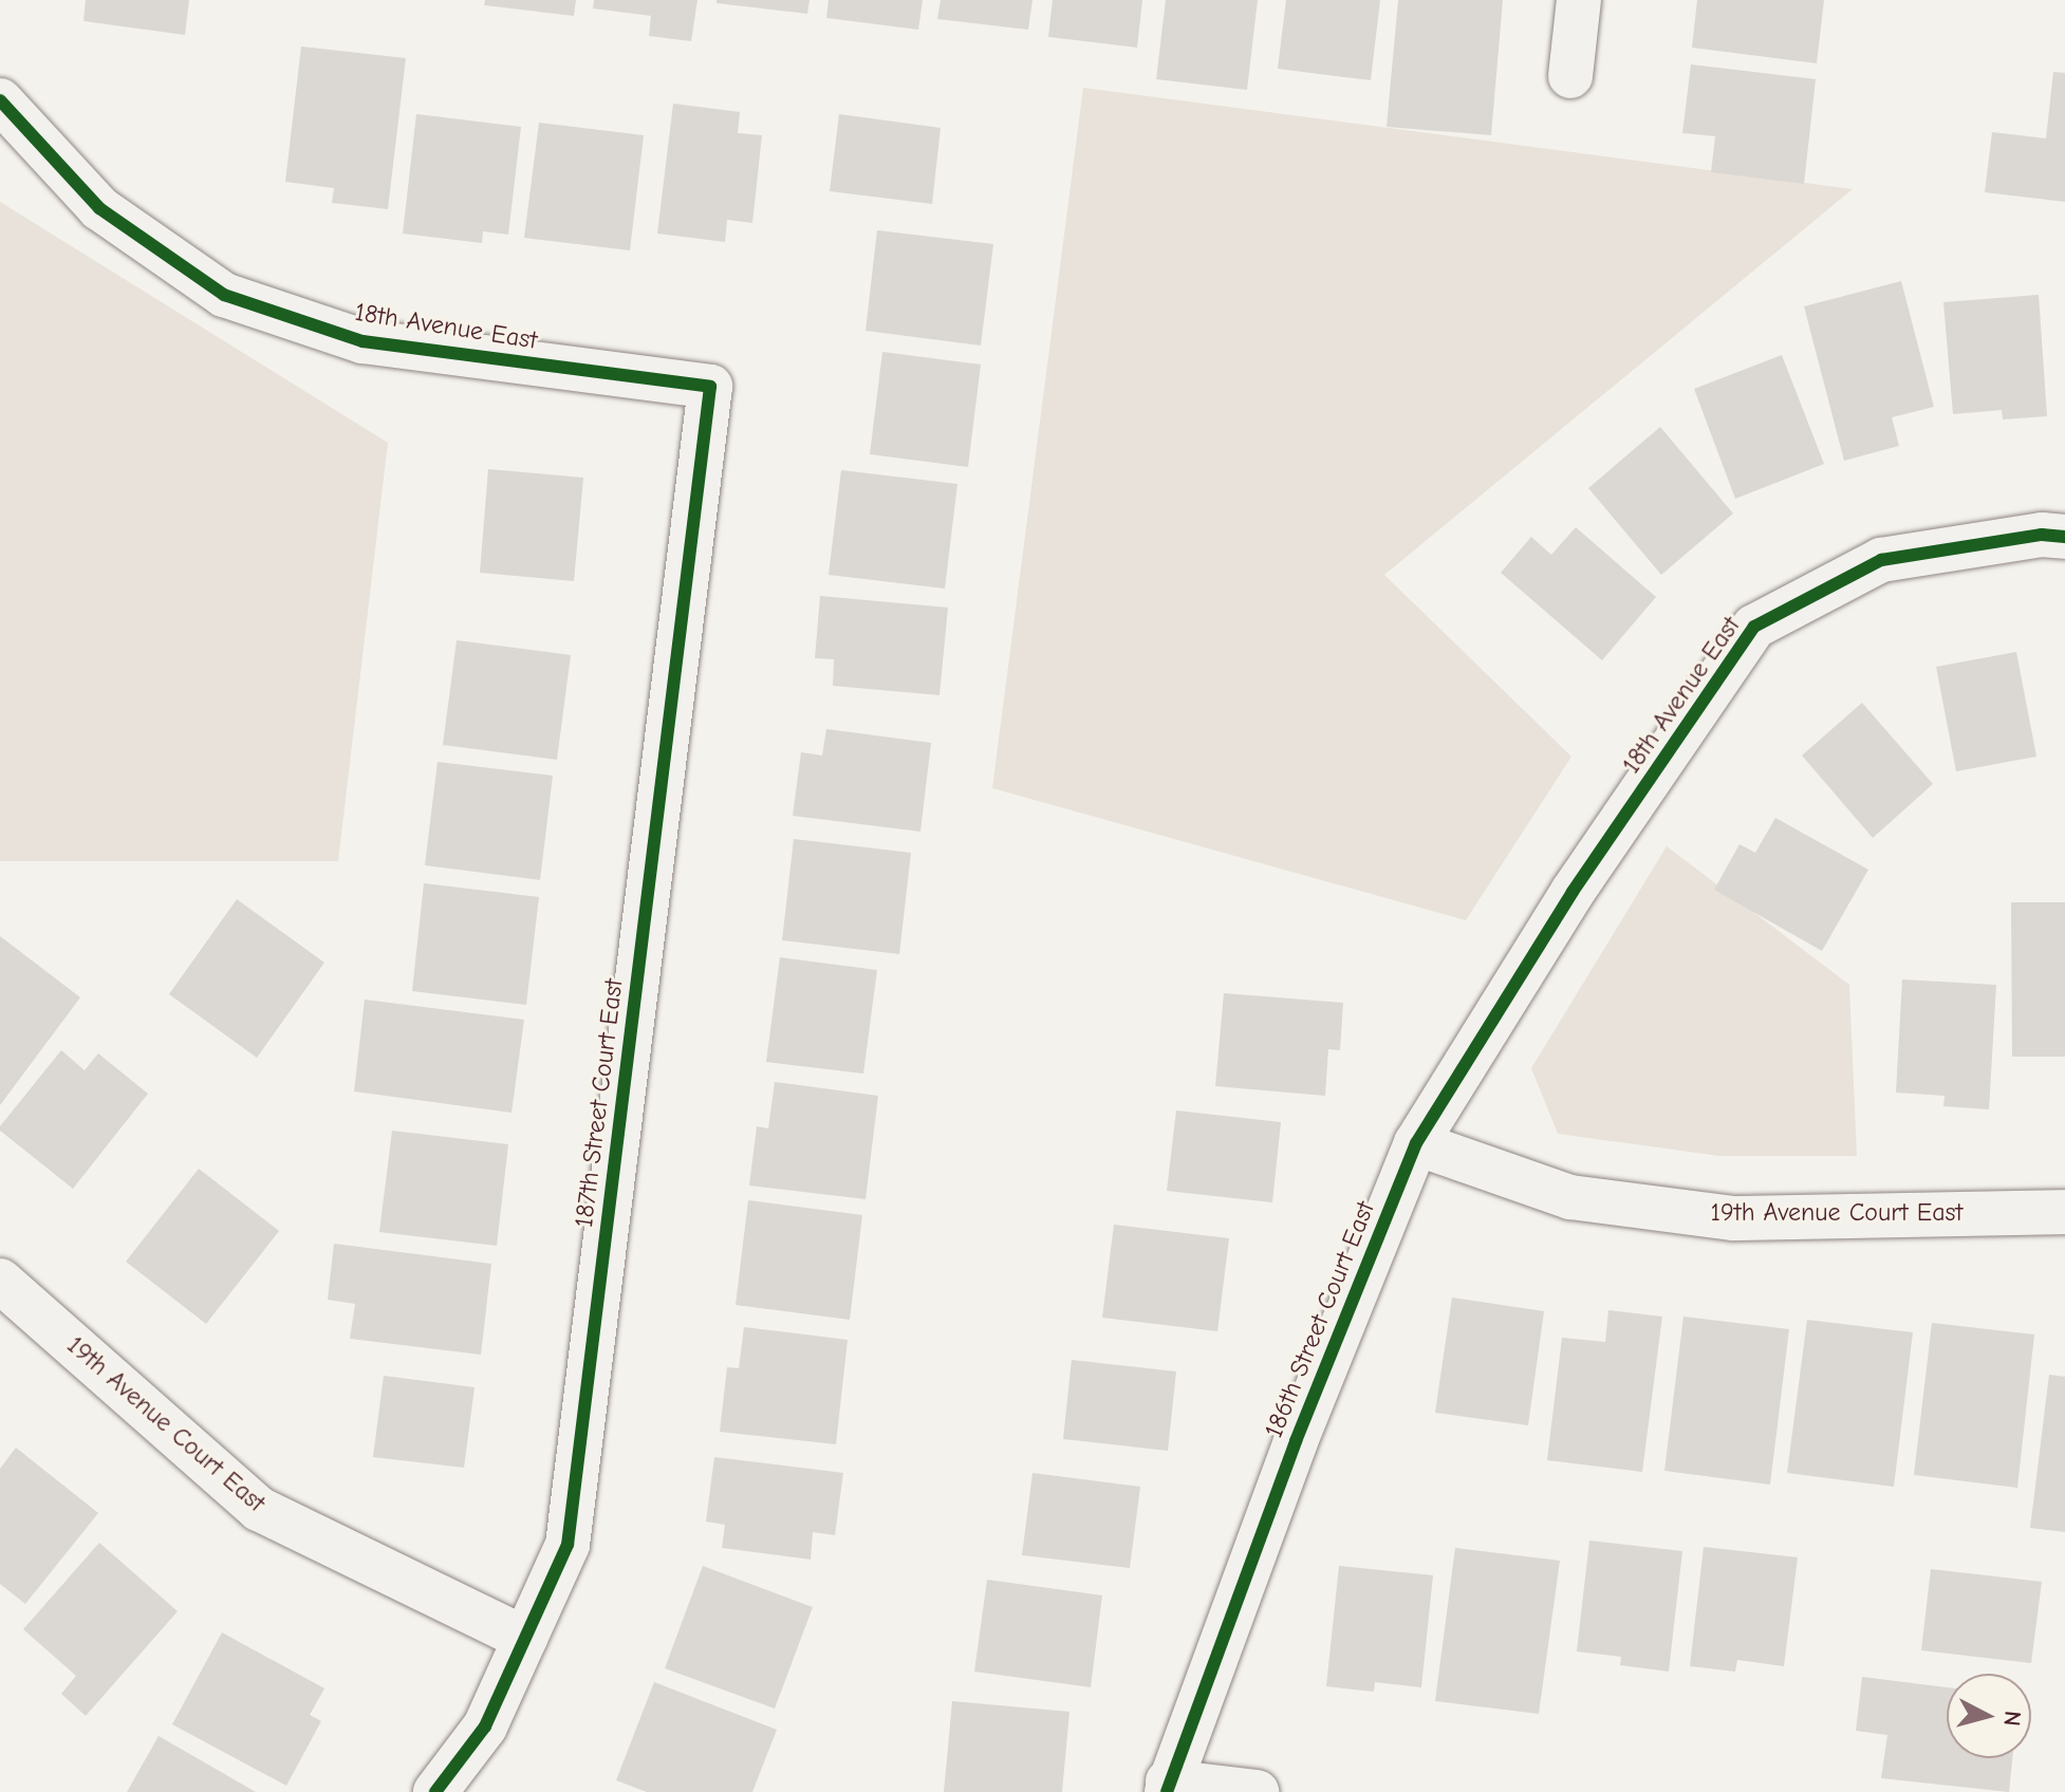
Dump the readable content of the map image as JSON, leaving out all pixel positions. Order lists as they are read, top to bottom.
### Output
{
  "streets": {
    "street": [
      "18th Avenue East",
      "187th Street Court East",
      "19th Avenue Court East",
      "186th Street Court East"
    ]
  },
  "crossings": [
    ["18th Avenue East", "187th Street Court East"],
    ["18th Avenue East", "186th Street Court East"],
    ["187th Street Court East", "19th Avenue Court East"],
    ["19th Avenue Court East", "186th Street Court East"]
  ],
  "north": "right"
}
